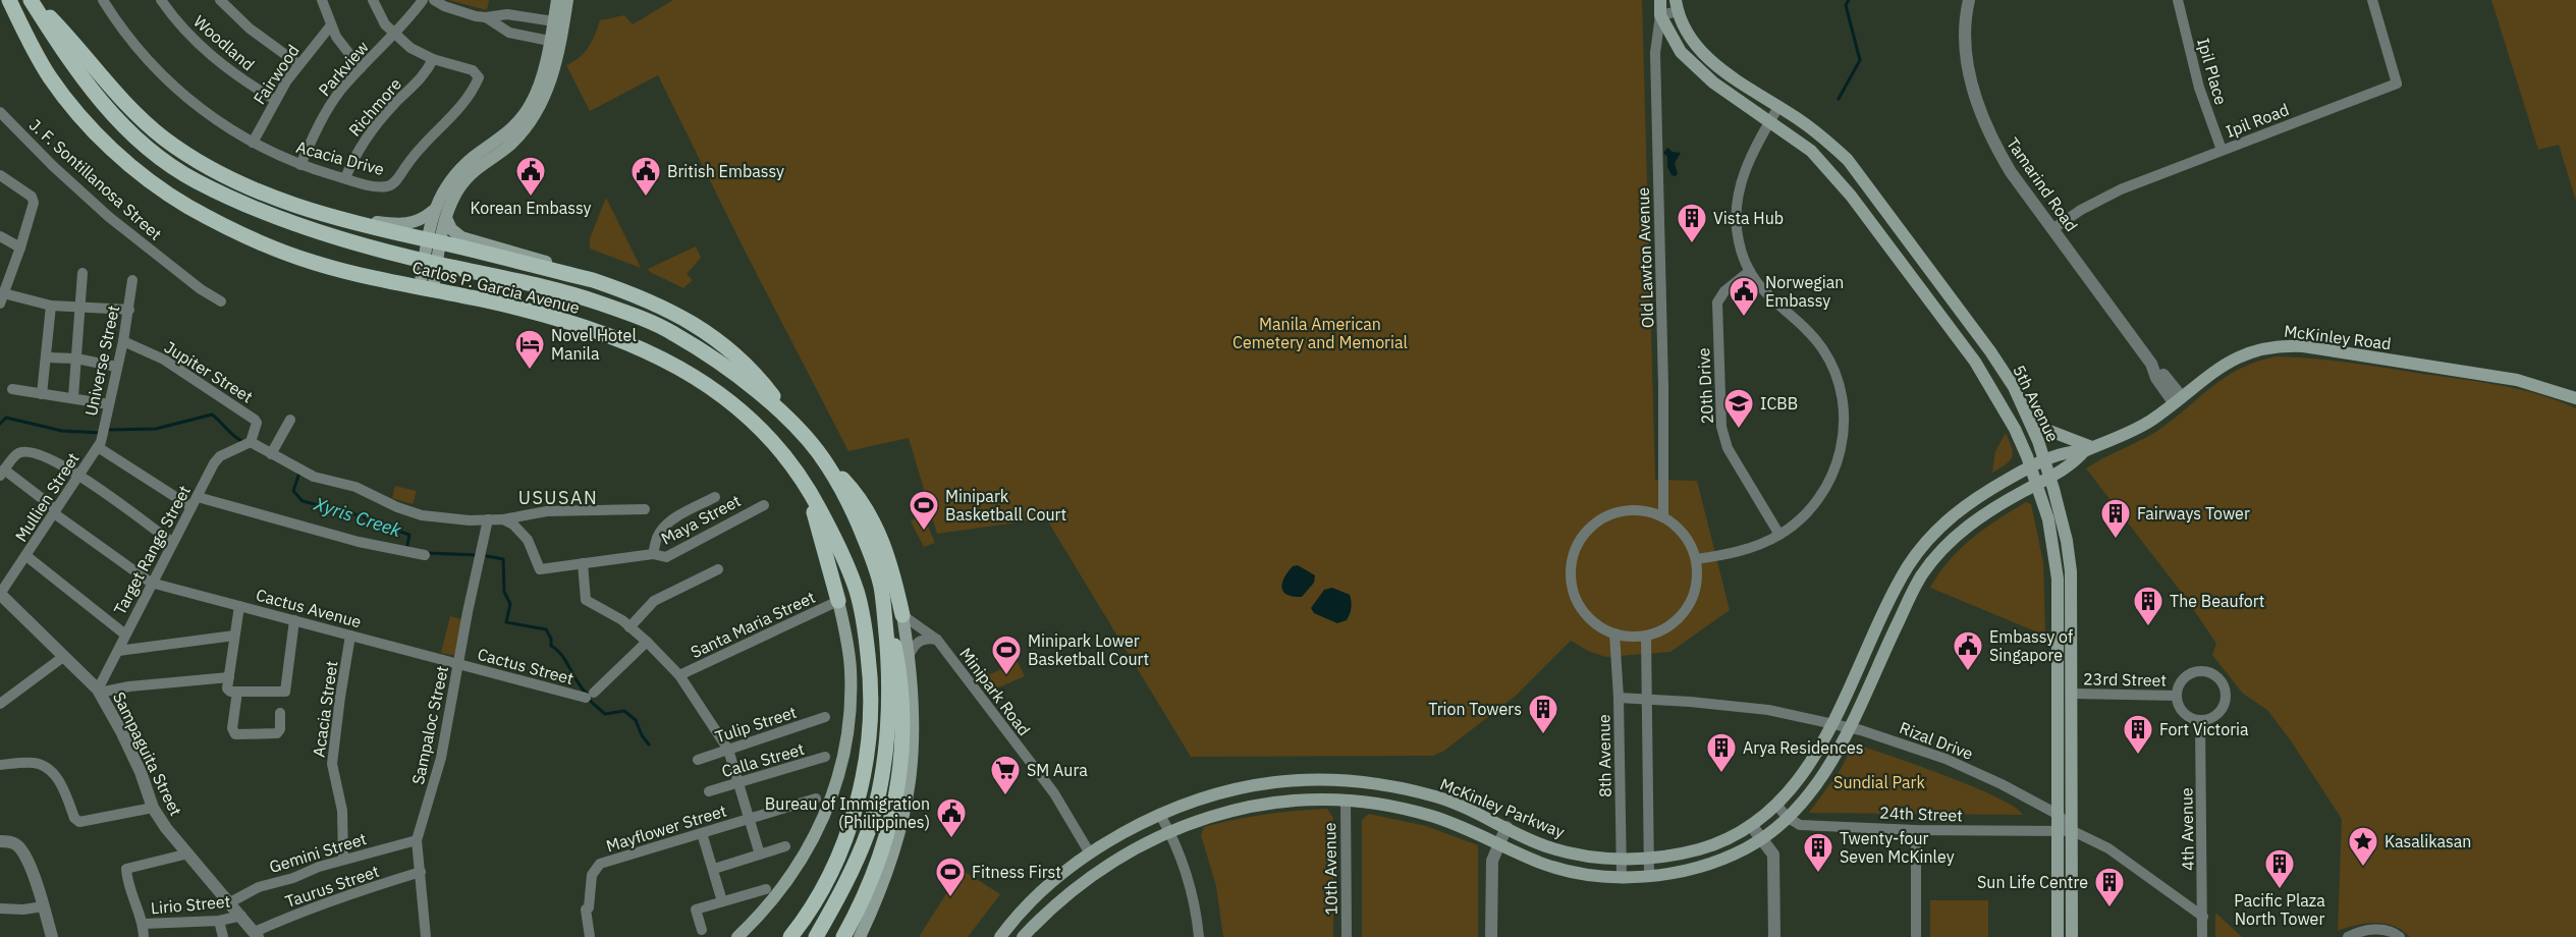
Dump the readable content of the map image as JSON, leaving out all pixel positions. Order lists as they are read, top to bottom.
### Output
{
  "streets": {
    "main road": [
      "Carlos P. Garcia Avenue",
      "McKinley Road",
      "5th Avenue",
      "McKinley Parkway"
    ],
    "street": [
      "Woodland",
      "Parkview",
      "Ipil Place",
      "Fairwood",
      "Richmore",
      "Ipil Road",
      "Acacia Drive",
      "J. F. Sontillanosa Street",
      "Tamarind Road",
      "Old Lawton Avenue",
      "Universe Street",
      "Jupiter Street",
      "20th Drive",
      "Mullien Street",
      "Maya Street",
      "Target Range Street",
      "Cactus Avenue",
      "Santa Maria Street",
      "Cactus Street",
      "23rd Street",
      "Minipark Road",
      "Acacia Street",
      "Tulip Street",
      "Sampaloc Street",
      "Rizal Drive",
      "Sampaguita Street",
      "8th Avenue",
      "Calla Street",
      "24th Street",
      "Mayflower Street",
      "4th Avenue",
      "Gemini Street",
      "10th Avenue",
      "Taurus Street",
      "Lirio Street"
    ]
  },
  "crossings": [
    ["Woodland", "Fairwood"],
    ["Parkview", "Acacia Drive"],
    ["Ipil Place", "Ipil Road"],
    ["Fairwood", "Acacia Drive"],
    ["Richmore", "Acacia Drive"],
    ["Ipil Road", "Tamarind Road"],
    ["Tamarind Road", "McKinley Road"],
    ["Old Lawton Avenue", "5th Avenue"],
    ["Old Lawton Avenue", "8th Avenue"],
    ["McKinley Road", "5th Avenue"],
    ["McKinley Road", "McKinley Parkway"],
    ["Universe Street", "Jupiter Street"],
    ["Universe Street", "Mullien Street"],
    ["Jupiter Street", "Target Range Street"],
    ["5th Avenue", "23rd Street"],
    ["5th Avenue", "Rizal Drive"],
    ["5th Avenue", "McKinley Parkway"],
    ["5th Avenue", "24th Street"],
    ["Mullien Street", "Sampaguita Street"],
    ["Target Range Street", "Cactus Avenue"],
    ["Target Range Street", "Sampaguita Street"],
    ["Cactus Avenue", "Cactus Street"],
    ["Cactus Avenue", "Acacia Street"],
    ["Cactus Avenue", "Sampaloc Street"],
    ["Cactus Street", "Sampaloc Street"],
    ["23rd Street", "4th Avenue"],
    ["Minipark Road", "McKinley Parkway"],
    ["Acacia Street", "Gemini Street"],
    ["Sampaloc Street", "Gemini Street"],
    ["Sampaloc Street", "Taurus Street"],
    ["Rizal Drive", "8th Avenue"],
    ["Rizal Drive", "McKinley Parkway"],
    ["Rizal Drive", "24th Street"],
    ["Rizal Drive", "4th Avenue"],
    ["Sampaguita Street", "Gemini Street"],
    ["Sampaguita Street", "Taurus Street"],
    ["Sampaguita Street", "Lirio Street"],
    ["8th Avenue", "McKinley Parkway"],
    ["McKinley Parkway", "24th Street"],
    ["McKinley Parkway", "10th Avenue"]
  ],
  "districts": ["USUSAN"],
  "water": ["Xyris Creek"],
  "parks": ["Manila American Cemetery and Memorial", "Sundial Park"],
  "places": {
    "public building": [
      "Korean Embassy",
      "British Embassy",
      "Norwegian Embassy",
      "Embassy of Singapore",
      "Bureau of Immigration (Philippines)"
    ],
    "building": [
      "Vista Hub",
      "Fairways Tower",
      "The Beaufort",
      "Trion Towers",
      "Fort Victoria",
      "Arya Residences",
      "Twenty-four Seven McKinley",
      "Pacific Plaza North Tower",
      "Sun Life Centre"
    ],
    "hotel": ["Novel Hotel Manila"],
    "school or university": ["ICBB"],
    "sports": ["Minipark Basketball Court", "Minipark Lower Basketball Court", "Fitness First"],
    "supermarket": ["SM Aura"],
    "place": ["Kasalikasan"]
  }
}
